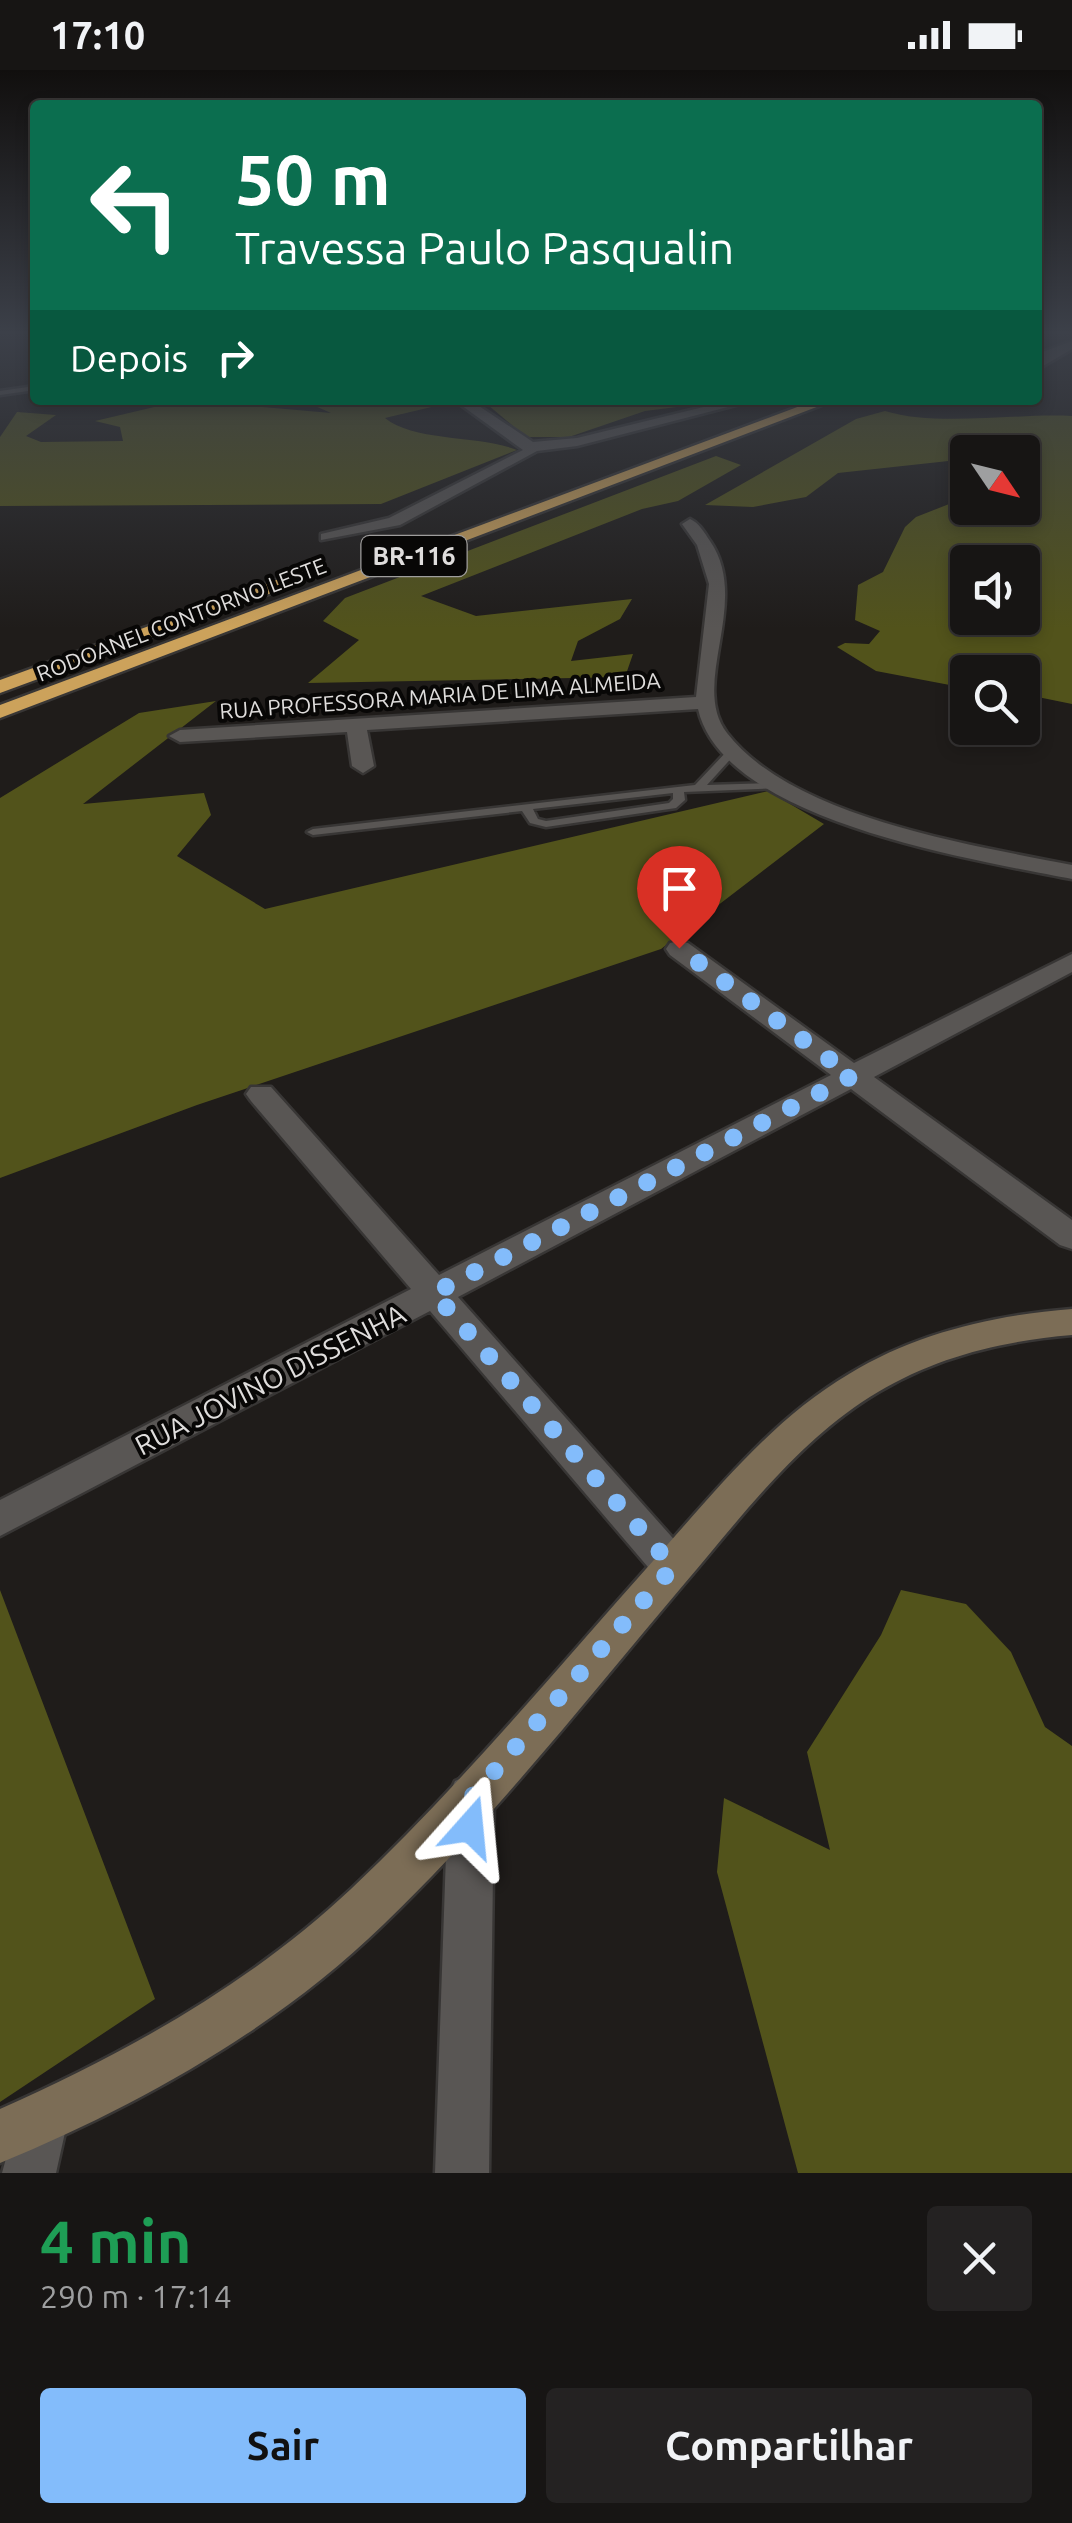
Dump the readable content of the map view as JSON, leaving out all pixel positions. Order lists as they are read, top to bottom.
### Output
{
  "streets": {
    "highway": ["BR-116", "RODOANEL CONTORNO LESTE"],
    "street": ["RUA PROFESSORA MARIA DE LIMA ALMEIDA", "RUA JOVINO DISSENHA"]
  },
  "north": "bottom right",
  "page": {
    "status": "17:10",
    "turn": ["50 m", "Travessa Paulo Pasqualin"],
    "then": "Depois",
    "heading": ["4 min", "290 m · 17:14"],
    "buttons": ["Sair", "Compartilhar"]
  }
}
